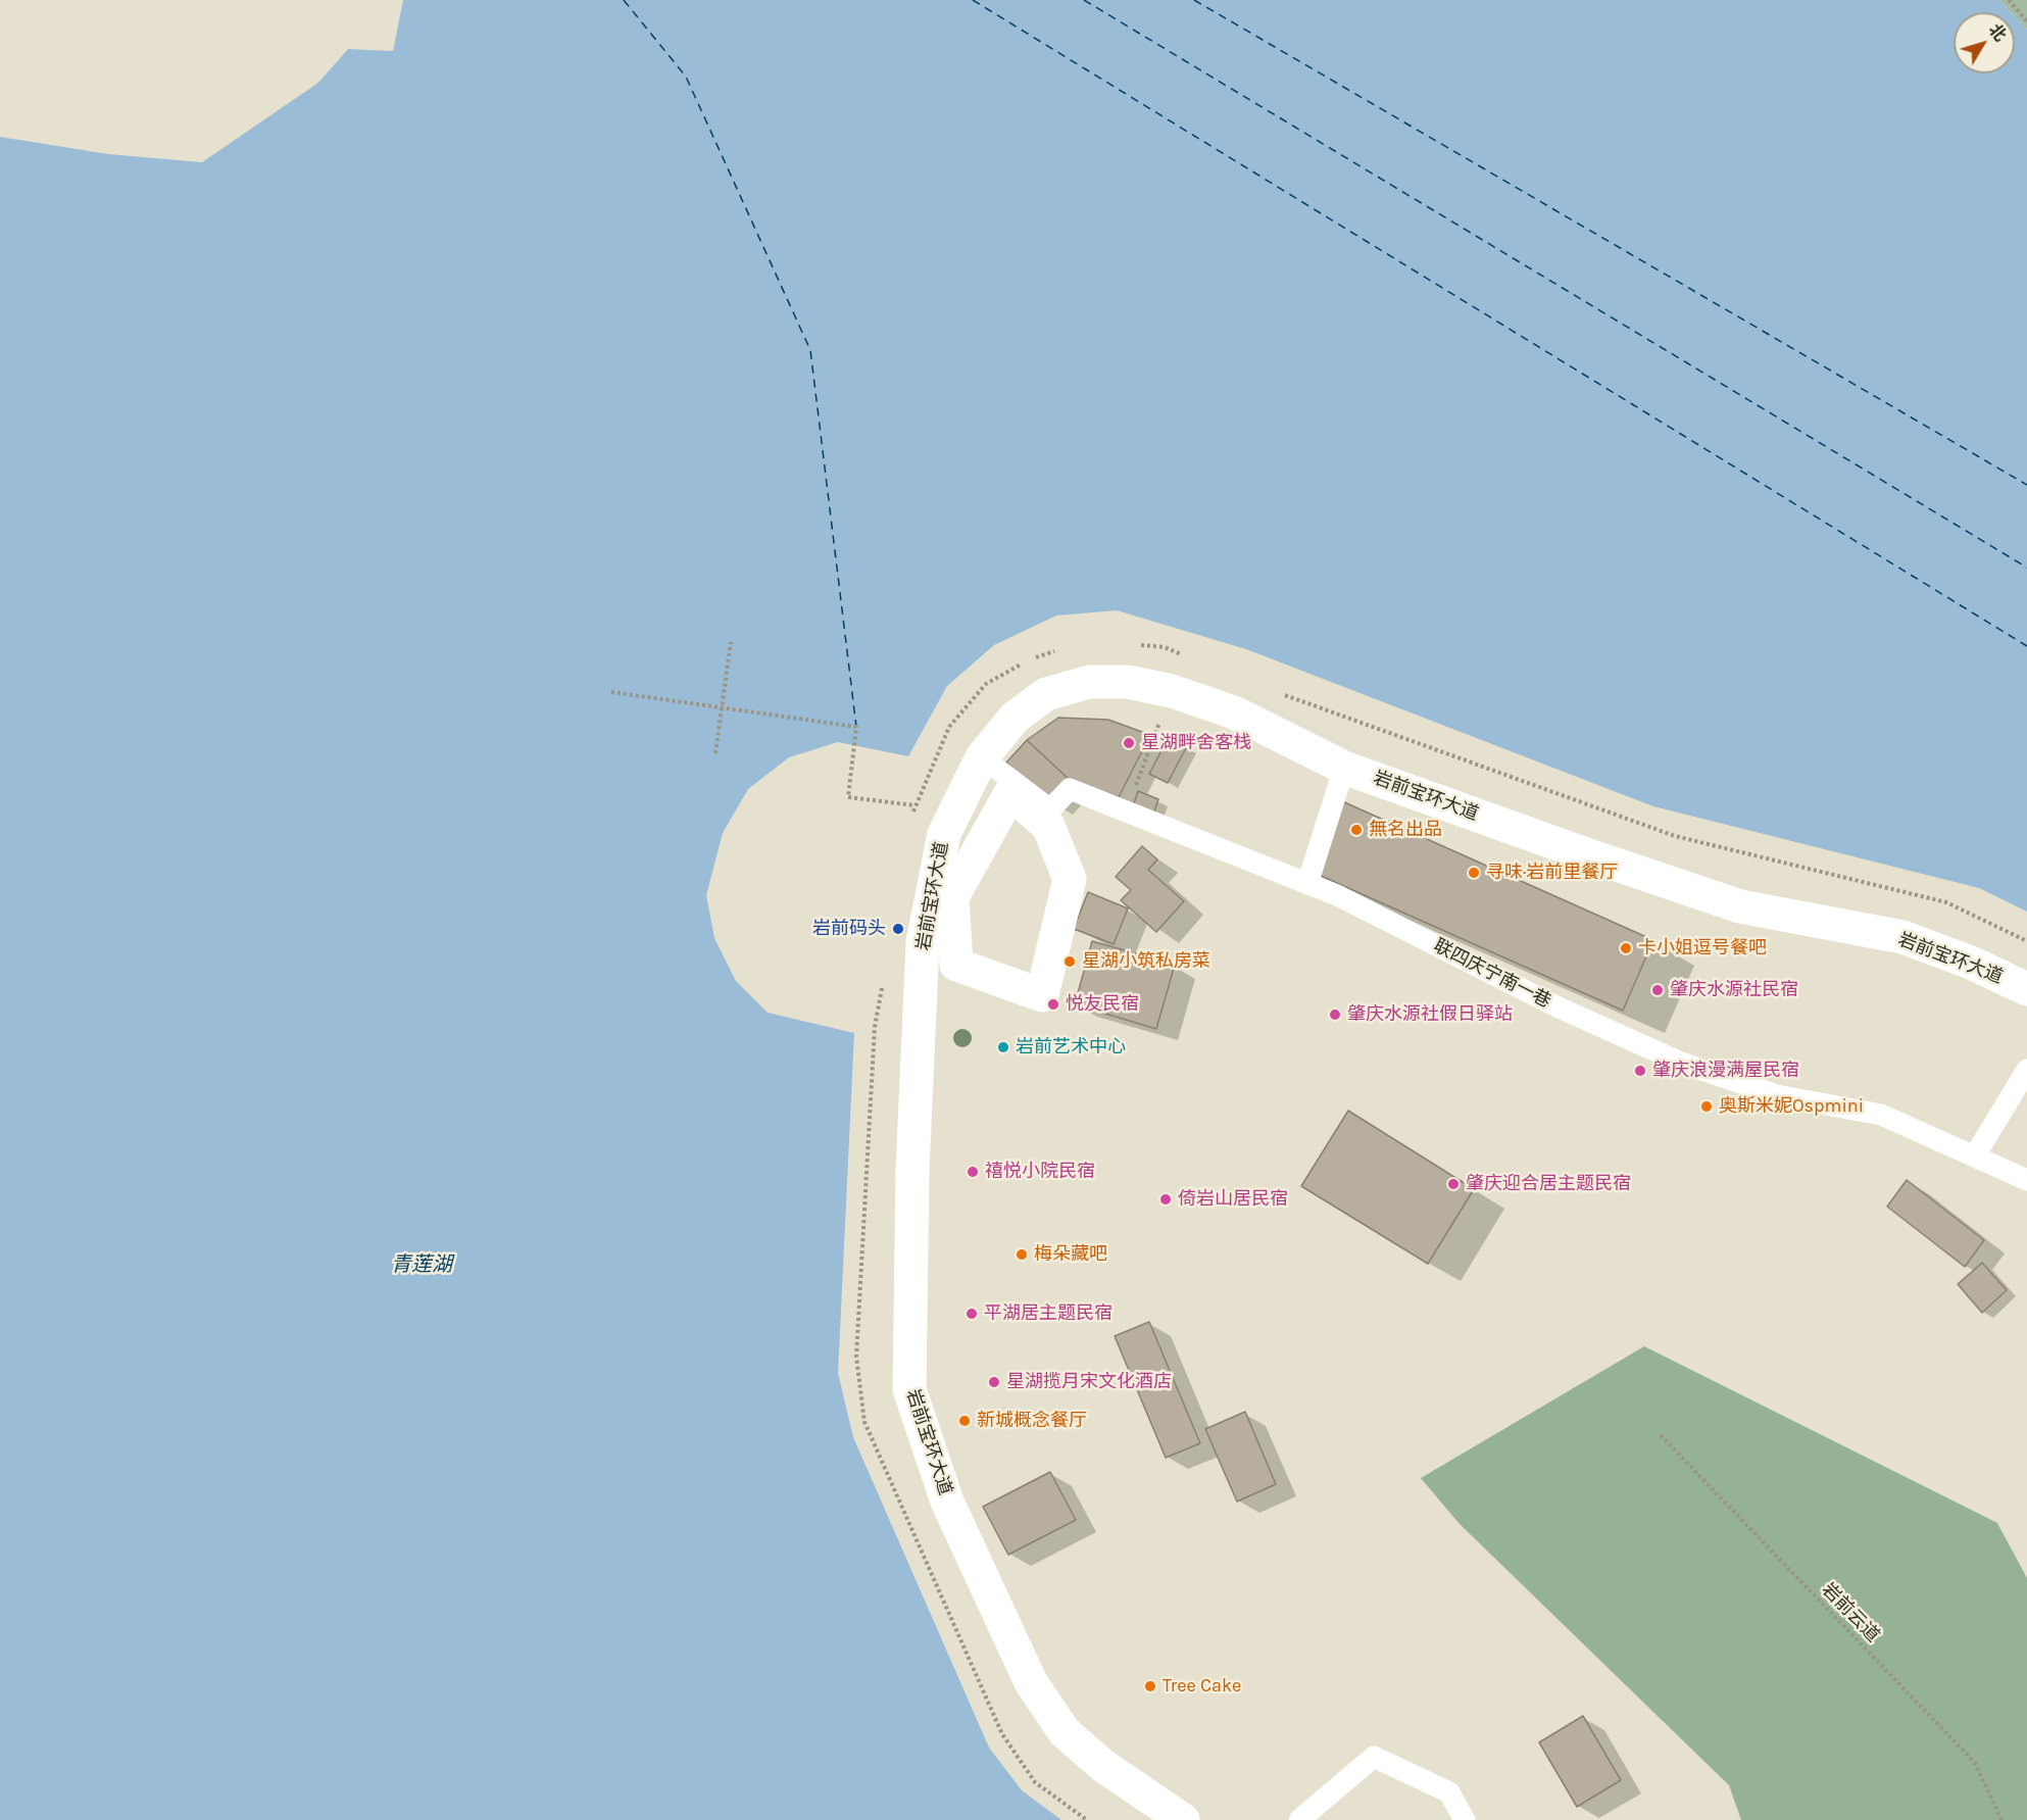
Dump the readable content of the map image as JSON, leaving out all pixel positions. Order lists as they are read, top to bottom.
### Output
{
  "streets": {
    "street": ["岩前宝环大道"],
    "lane": ["联四庆宁南一巷"],
    "path": ["岩前云道"]
  },
  "crossings": [
    ["岩前宝环大道", "联四庆宁南一巷"]
  ],
  "water": ["青莲湖"],
  "places": [
    "星湖畔舍客栈",
    "無名出品",
    "寻味·岩前里餐厅",
    "岩前码头",
    "卡小姐逗号餐吧",
    "星湖小筑私房菜",
    "肇庆水源社民宿",
    "悦友民宿",
    "肇庆水源社假日驿站",
    "岩前艺术中心",
    "肇庆浪漫满屋民宿",
    "奥斯米妮Ospmini",
    "禧悦小院民宿",
    "肇庆迎合居主题民宿",
    "倚岩山居民宿",
    "梅朵藏吧",
    "平湖居主题民宿",
    "星湖揽月宋文化酒店",
    "新城概念餐厅",
    "Tree Cake"
  ],
  "north": "top right"
}
